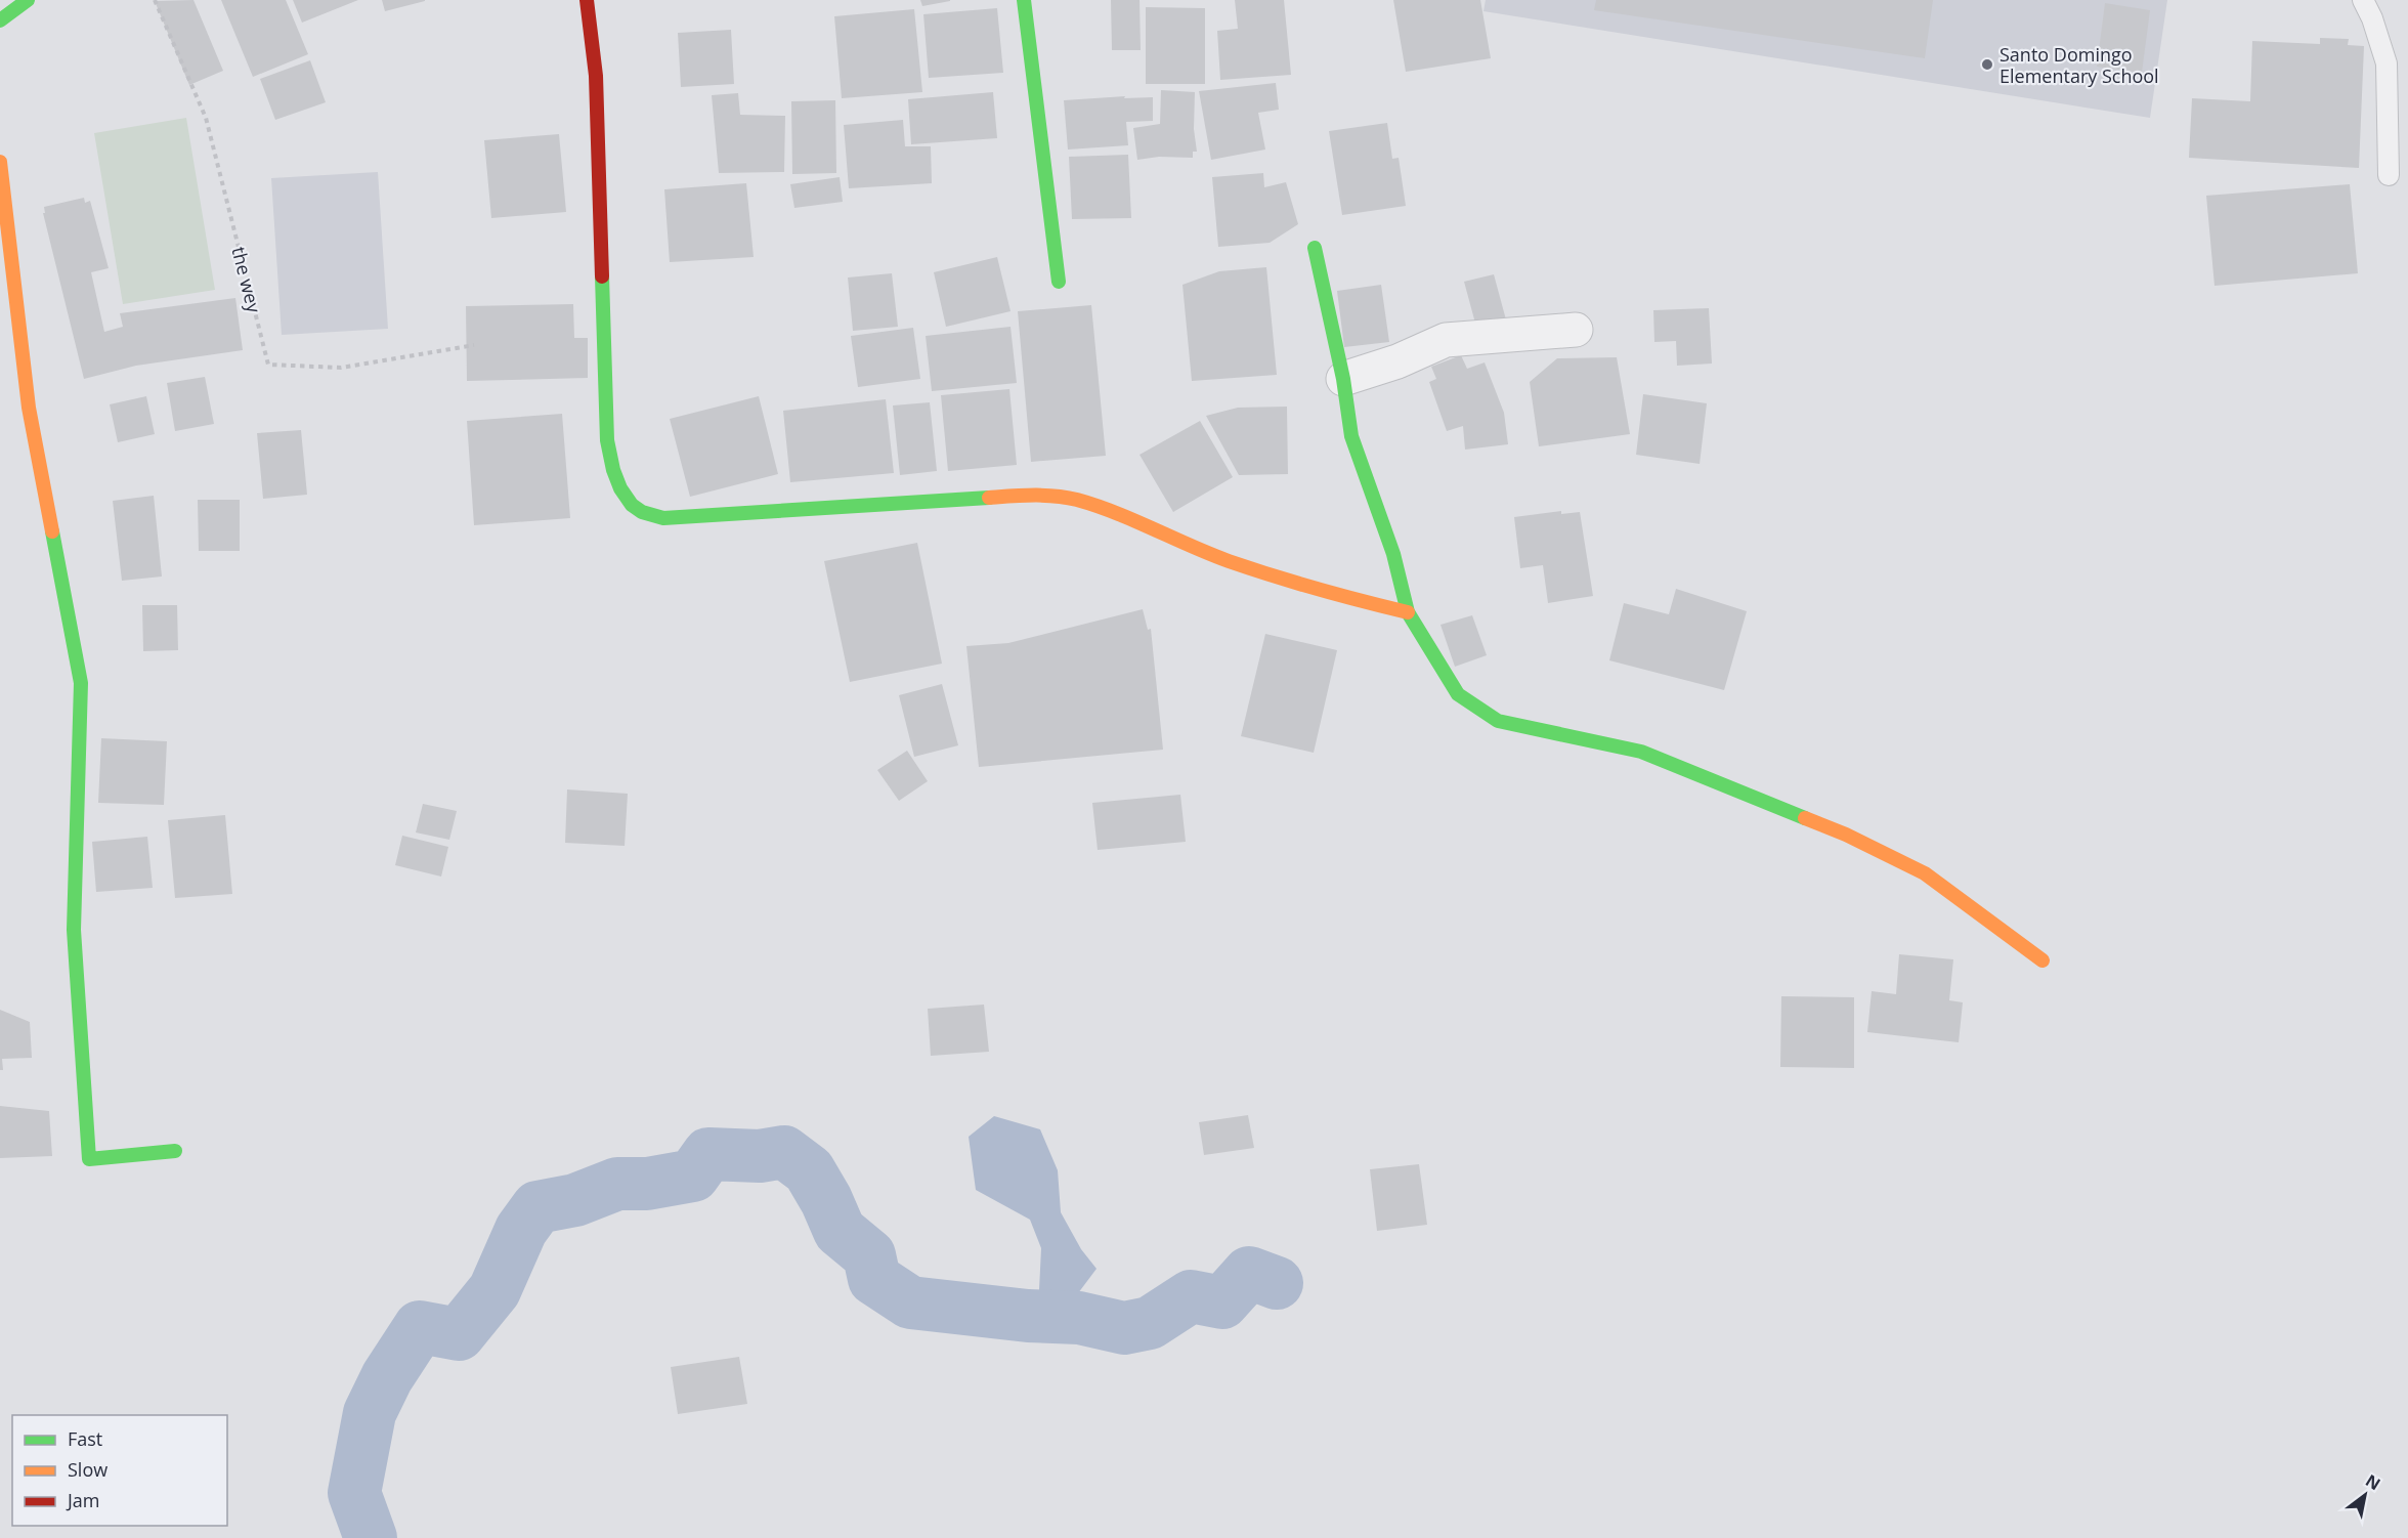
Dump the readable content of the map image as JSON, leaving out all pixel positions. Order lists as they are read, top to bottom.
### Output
{
  "streets": {
    "path": ["the wey"]
  },
  "places": ["Santo Domingo Elementary School"],
  "legend": ["Fast", "Slow", "Jam"],
  "north": "top right"
}
